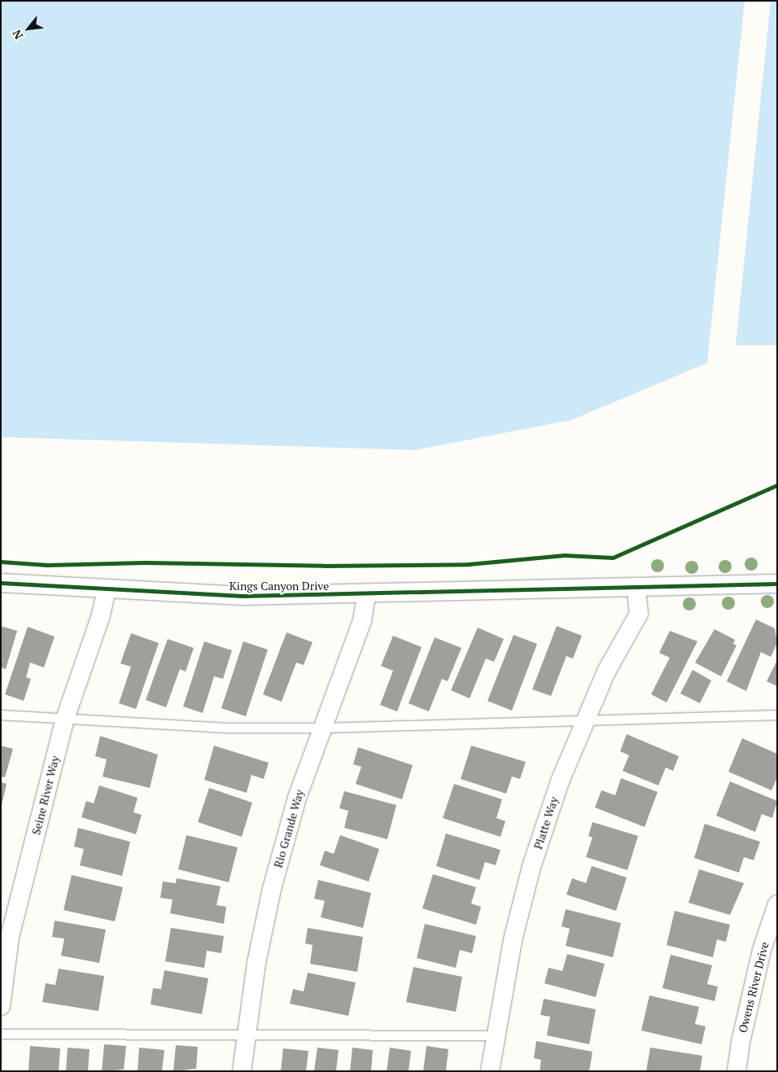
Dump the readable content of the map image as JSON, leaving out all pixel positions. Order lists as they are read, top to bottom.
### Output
{
  "streets": {
    "street": [
      "Kings Canyon Drive",
      "Seine River Way",
      "Platte Way",
      "Rio Grande Way",
      "Owens River Drive"
    ]
  },
  "crossings": [
    ["Kings Canyon Drive", "Seine River Way"],
    ["Kings Canyon Drive", "Platte Way"],
    ["Kings Canyon Drive", "Rio Grande Way"]
  ],
  "north": "bottom left"
}
